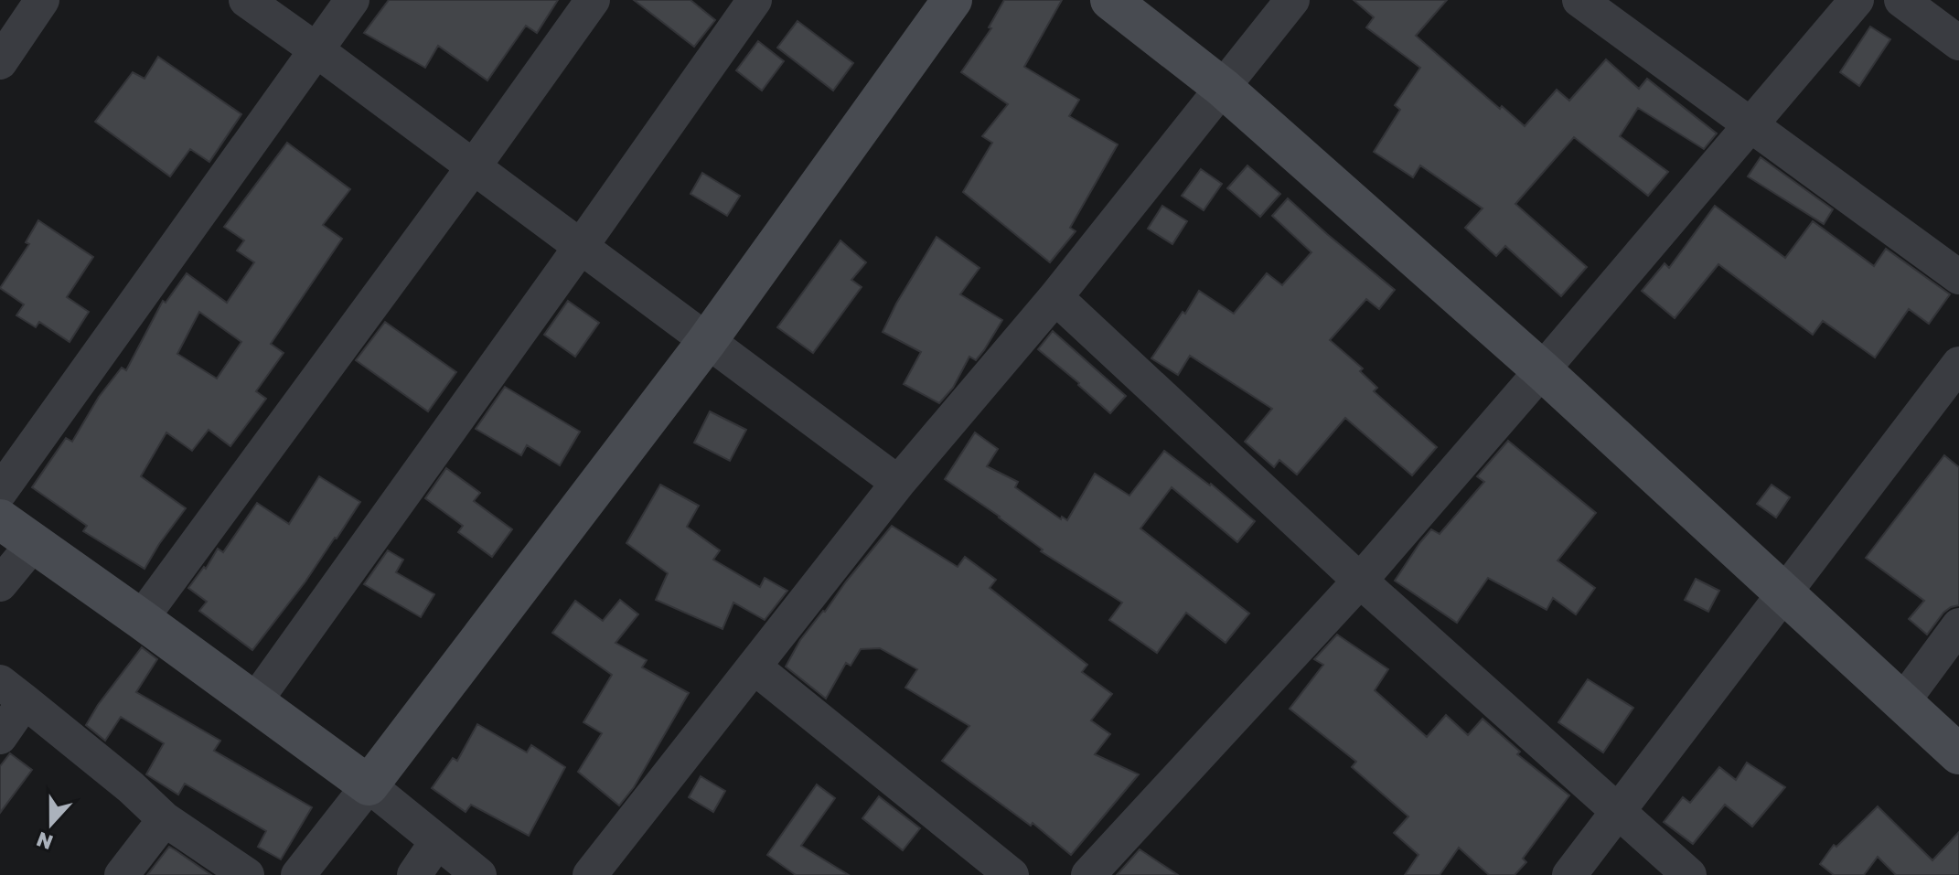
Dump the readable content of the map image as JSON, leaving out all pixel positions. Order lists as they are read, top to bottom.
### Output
{
  "north": "bottom"
}
